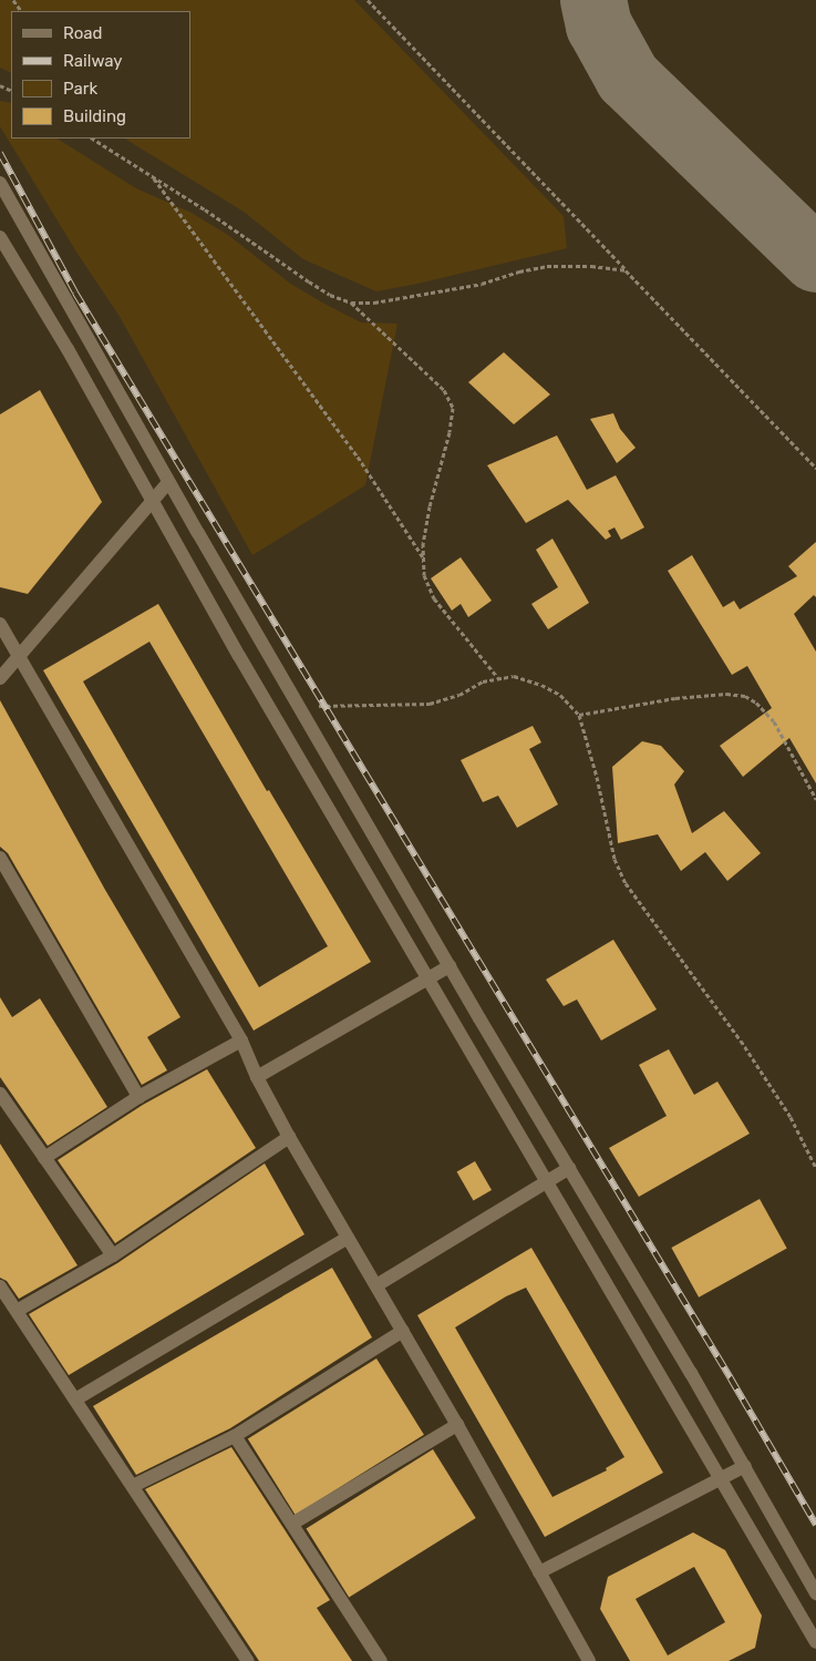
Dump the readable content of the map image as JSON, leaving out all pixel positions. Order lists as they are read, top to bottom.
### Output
{
  "legend": [
    "Road",
    "Railway",
    "Park",
    "Building"
  ]
}
